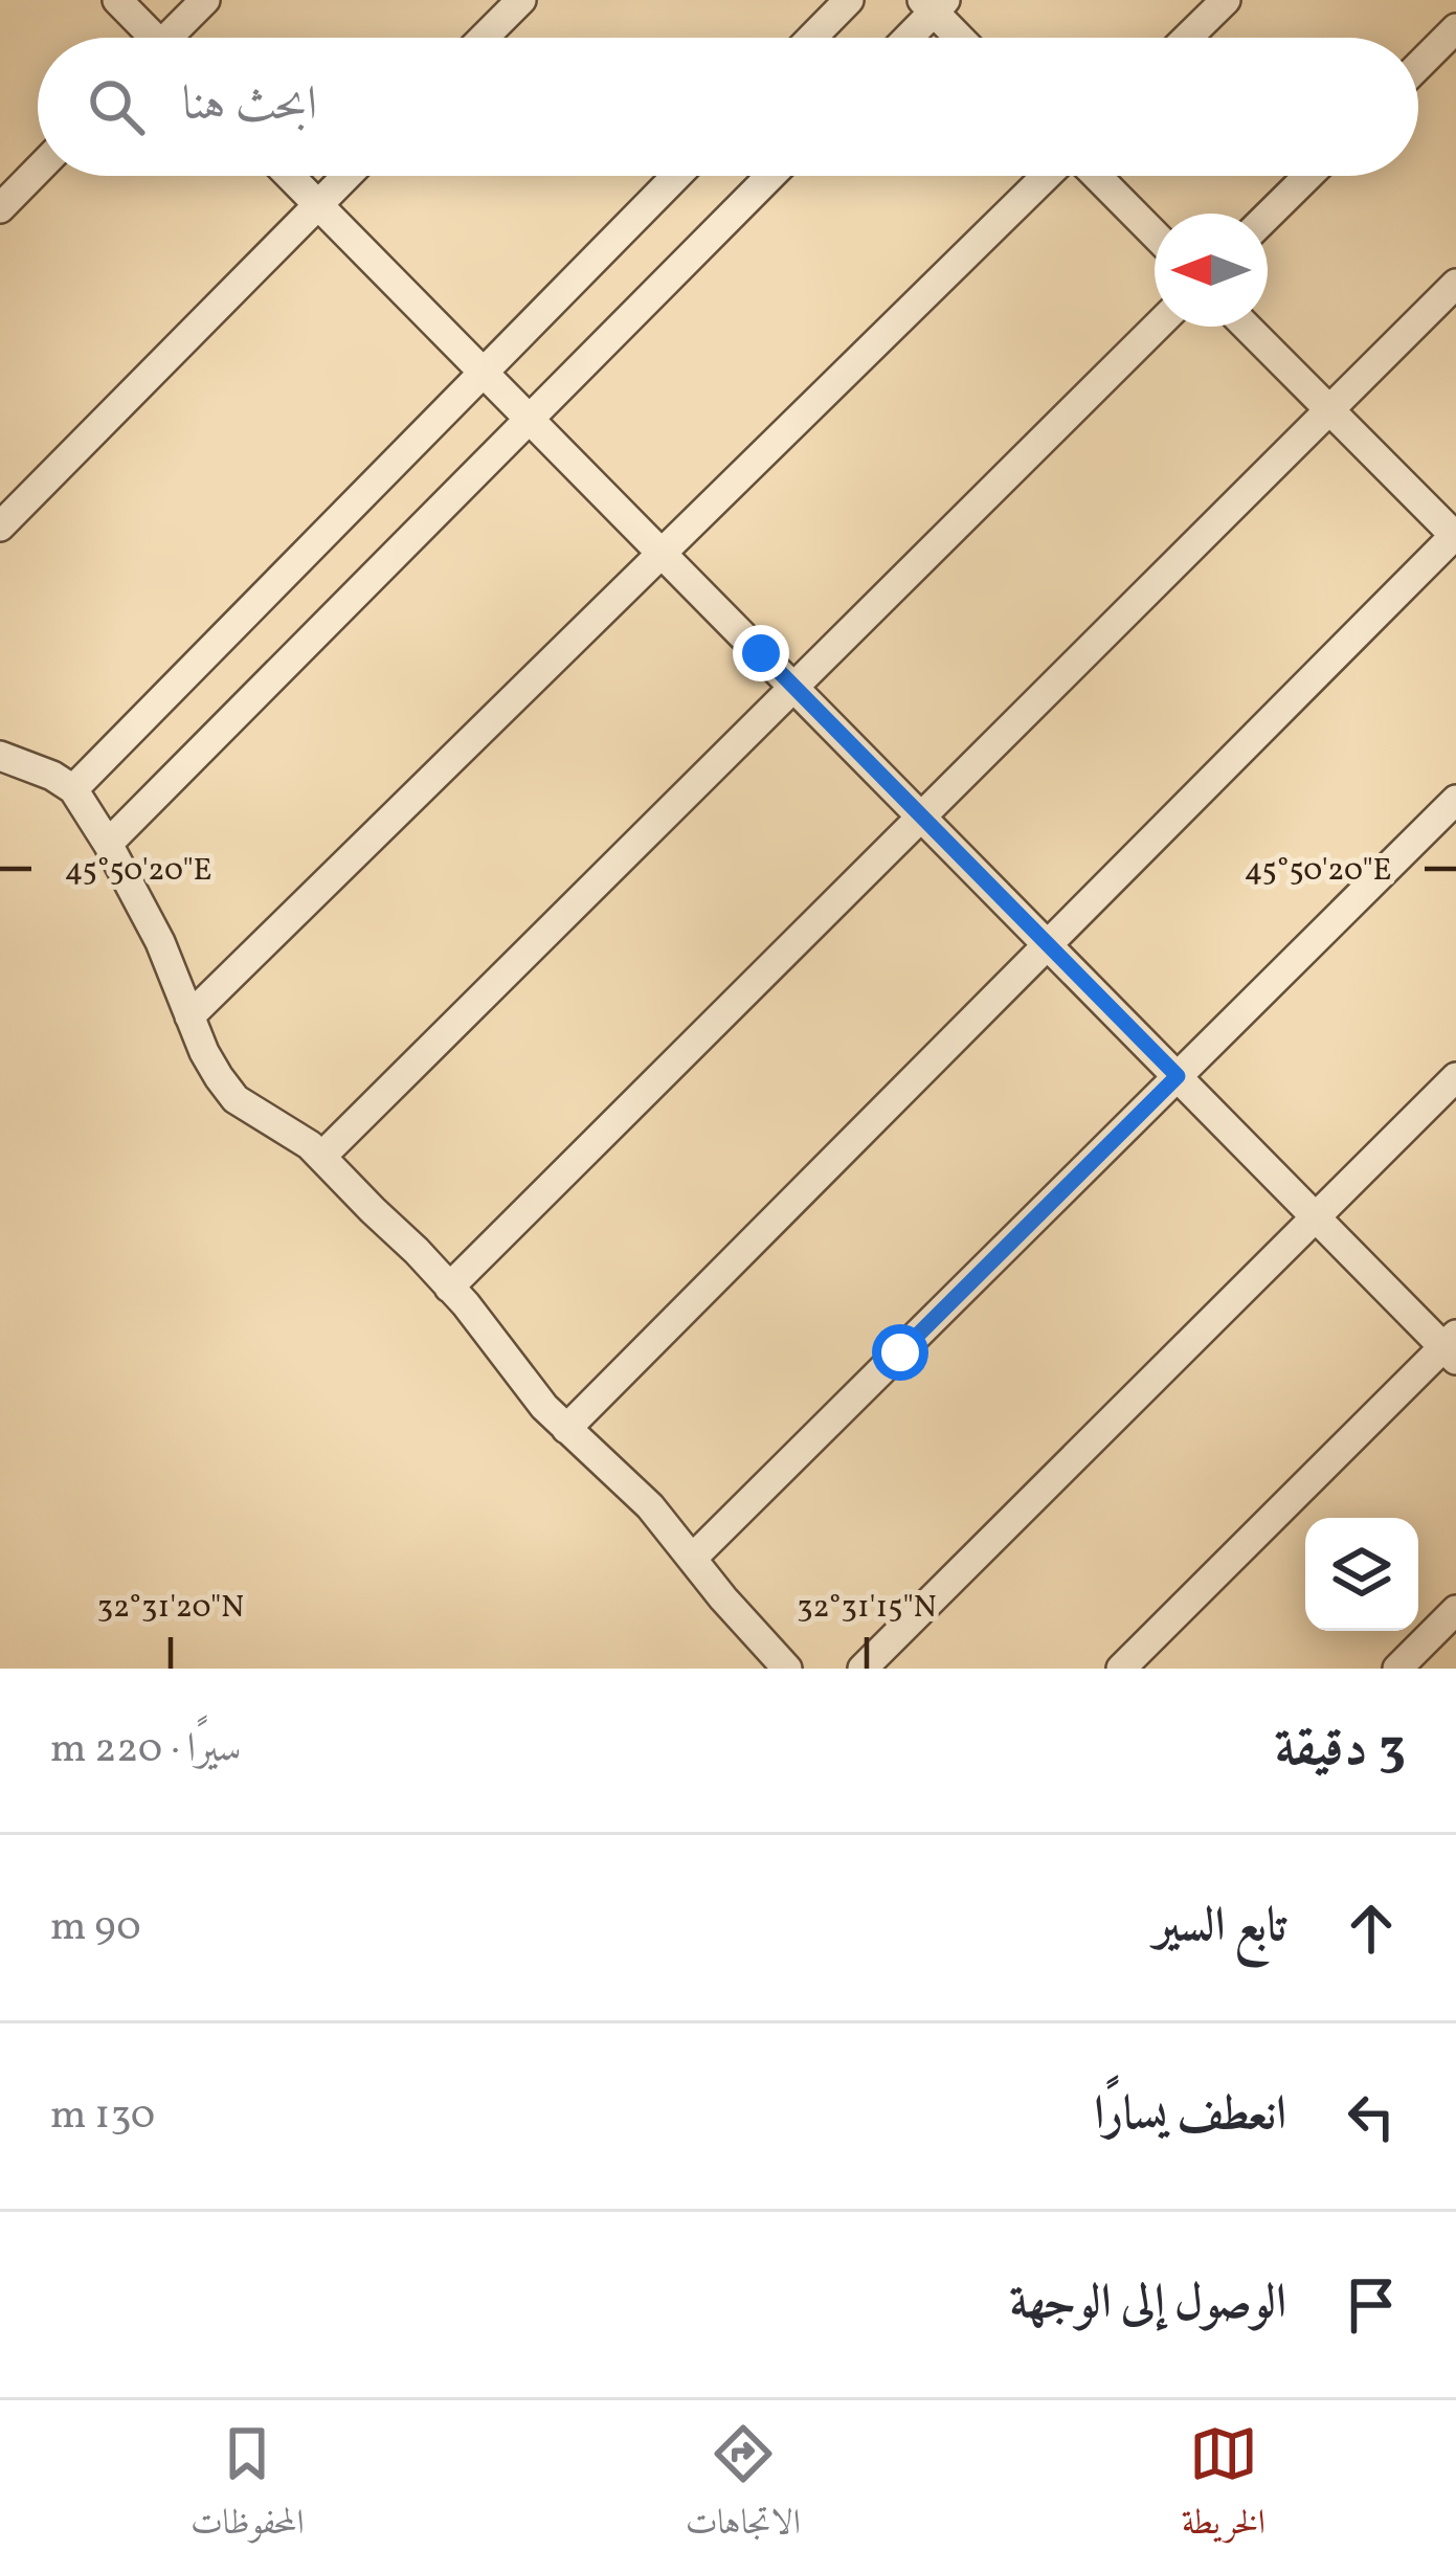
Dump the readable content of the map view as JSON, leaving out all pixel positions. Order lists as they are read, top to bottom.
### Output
{
  "north": "left",
  "page": {
    "search": "ابحث هنا",
    "heading": ["3 دقيقة", "سيرًا · 220 m"],
    "list": [
      ["تابع السير", "90 m"],
      ["انعطف يسارًا", "130 m"],
      "الوصول إلى الوجهة"
    ],
    "nav": ["الخريطة", "الاتجاهات", "المحفوظات"]
  },
  "coordinates": ["45°50'20\"E", "32°31'20\"N", "32°31'15\"N"]
}
